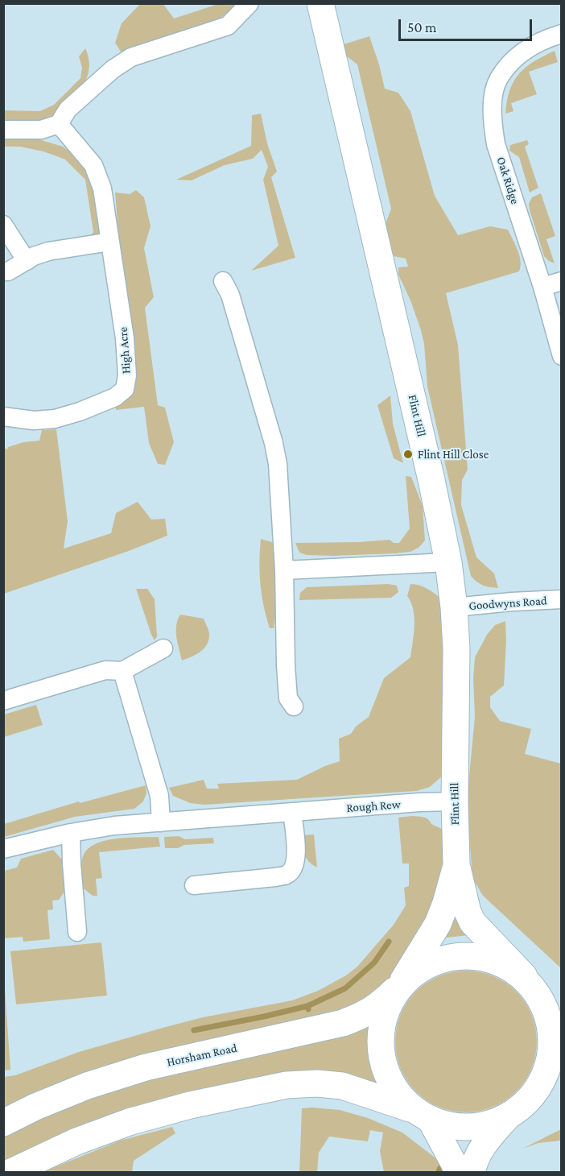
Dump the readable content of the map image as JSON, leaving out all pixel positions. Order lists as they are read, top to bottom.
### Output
{
  "streets": {
    "main road": ["Flint Hill", "Horsham Road"],
    "street": [
      "Oak Ridge",
      "High Acre",
      "Goodwyns Road",
      "Rough Rew"
    ]
  },
  "crossings": [
    ["Flint Hill", "Goodwyns Road"],
    ["Flint Hill", "Rough Rew"],
    ["Flint Hill", "Horsham Road"]
  ],
  "places": ["Flint Hill Close"],
  "scale_bar": "50 m"
}
